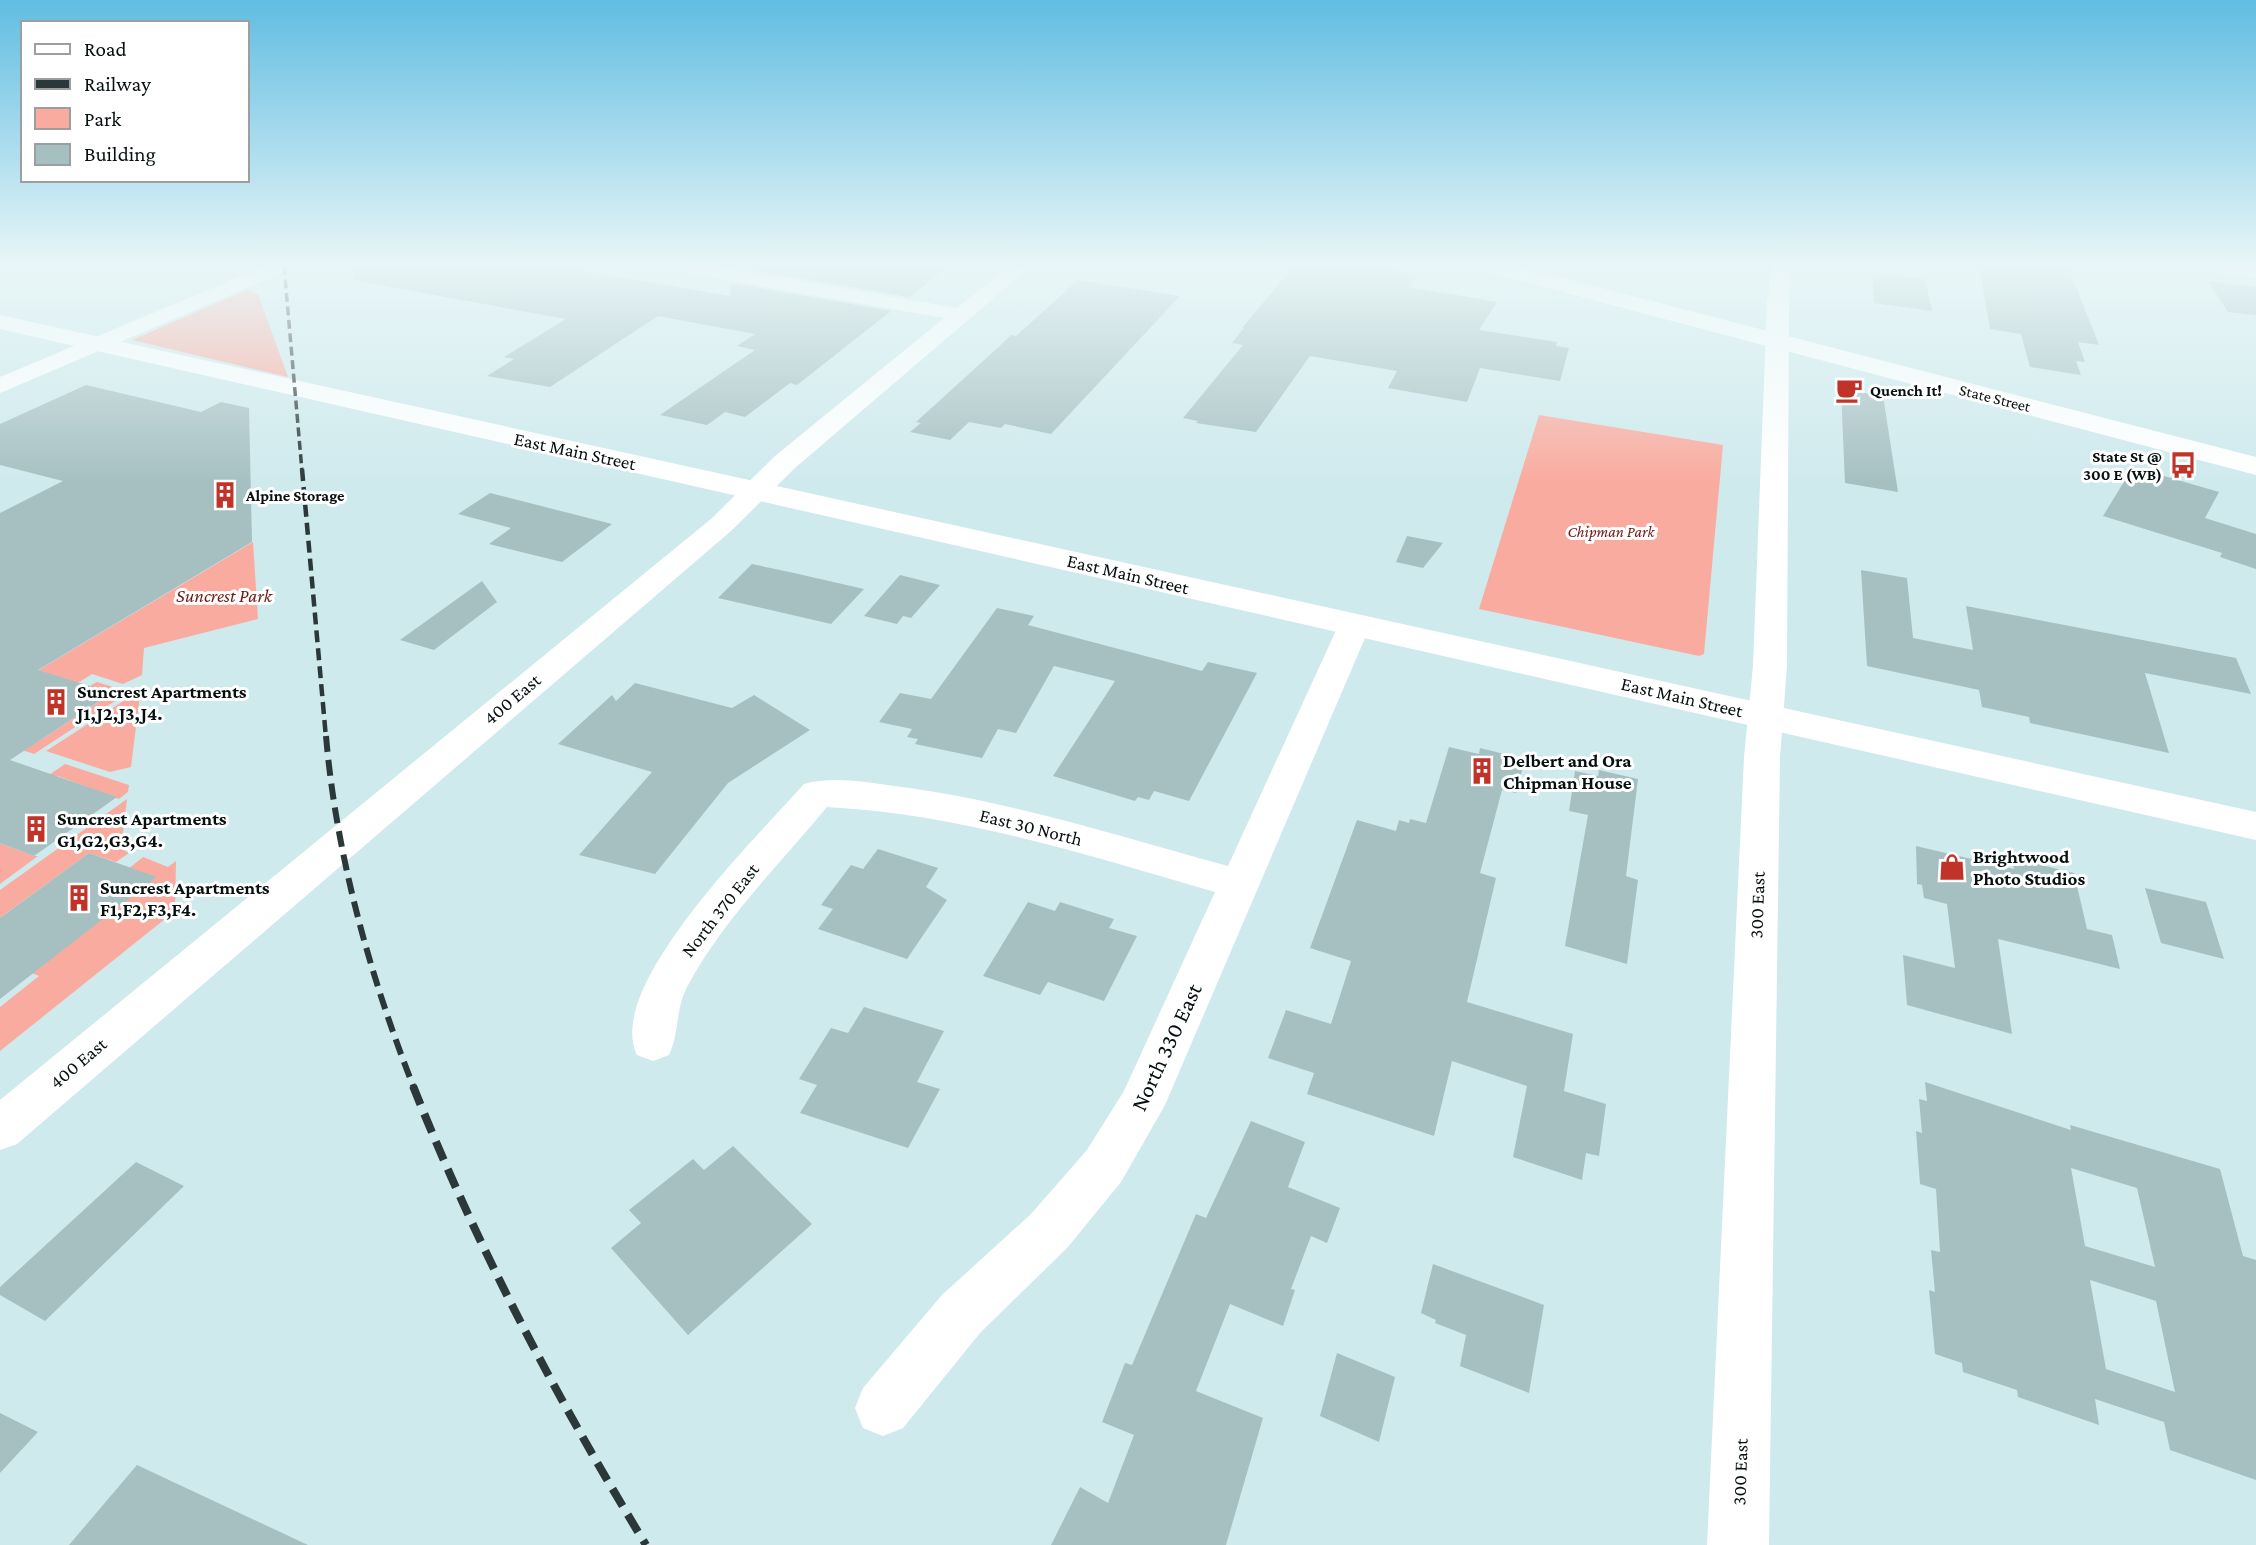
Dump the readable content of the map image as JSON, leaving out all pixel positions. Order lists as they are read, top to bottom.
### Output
{
  "streets": {
    "main road": ["State Street", "East Main Street"],
    "street": [
      "400 East",
      "East 30 North",
      "300 East",
      "North 370 East",
      "North 330 East"
    ]
  },
  "crossings": [
    ["State Street", "300 East"],
    ["East Main Street", "400 East"],
    ["East Main Street", "300 East"],
    ["East Main Street", "North 330 East"],
    ["East 30 North", "North 370 East"],
    ["East 30 North", "North 330 East"]
  ],
  "parks": ["Chipman Park", "Suncrest Park"],
  "places": {
    "cafe": ["Quench It!"],
    "bus stop": ["State St @ 300 E (WB)"],
    "building": [
      "Alpine Storage",
      "Suncrest Apartments J1,J2,J3,J4.",
      "Delbert and Ora Chipman House",
      "Suncrest Apartments G1,G2,G3,G4.",
      "Suncrest Apartments F1,F2,F3,F4."
    ],
    "shop": ["Brightwood Photo Studios"]
  },
  "legend": [
    "Road",
    "Railway",
    "Park",
    "Building"
  ]
}
